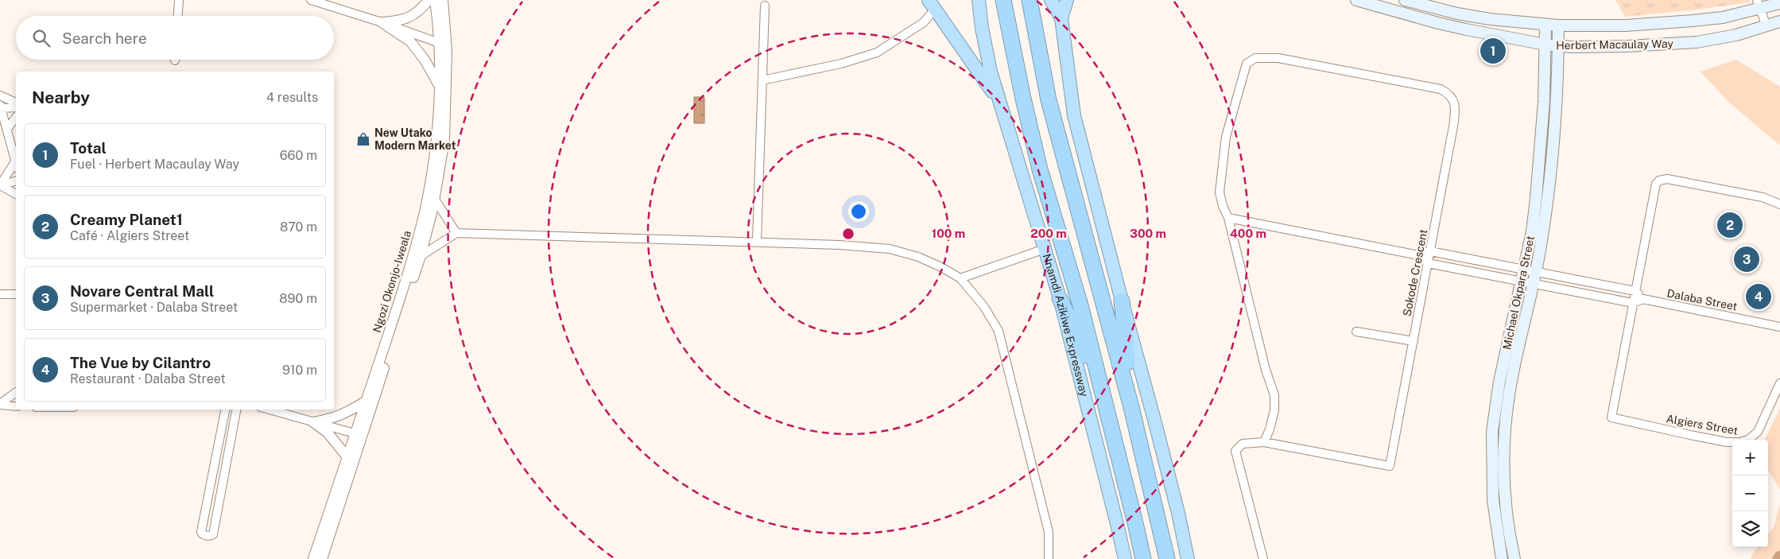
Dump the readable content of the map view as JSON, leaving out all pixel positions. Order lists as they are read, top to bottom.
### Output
{
  "streets": {
    "highway": ["Nnamdi Azikiwe Expressway"],
    "main road": ["Herbert Macaulay Way", "Michael Okpara Street"],
    "street": [
      "Sokode Crescent",
      "Ngozi Okonjo-Iweala",
      "Dalaba Street",
      "Algiers Street"
    ]
  },
  "crossings": [
    ["Herbert Macaulay Way", "Michael Okpara Street"]
  ],
  "places": {
    "shop": ["New Utako Modern Market"]
  },
  "page": {
    "search": "Search here",
    "pins": [
      "1",
      "2",
      "3",
      "4"
    ],
    "heading": ["Nearby", "4 results"],
    "list": [
      {
        "mark": "1",
        "name": "Total",
        "note": "Fuel · Herbert Macaulay Way",
        "value": "660 m"
      },
      {
        "mark": "2",
        "name": "Creamy Planet1",
        "note": "Café · Algiers Street",
        "value": "870 m"
      },
      {
        "mark": "3",
        "name": "Novare Central Mall",
        "note": "Supermarket · Dalaba Street",
        "value": "890 m"
      },
      {
        "mark": "4",
        "name": "The Vue by Cilantro",
        "note": "Restaurant · Dalaba Street",
        "value": "910 m"
      }
    ],
    "map_buttons": ["+", "−"]
  },
  "rings": [
    "100 m",
    "200 m",
    "300 m",
    "400 m"
  ]
}
